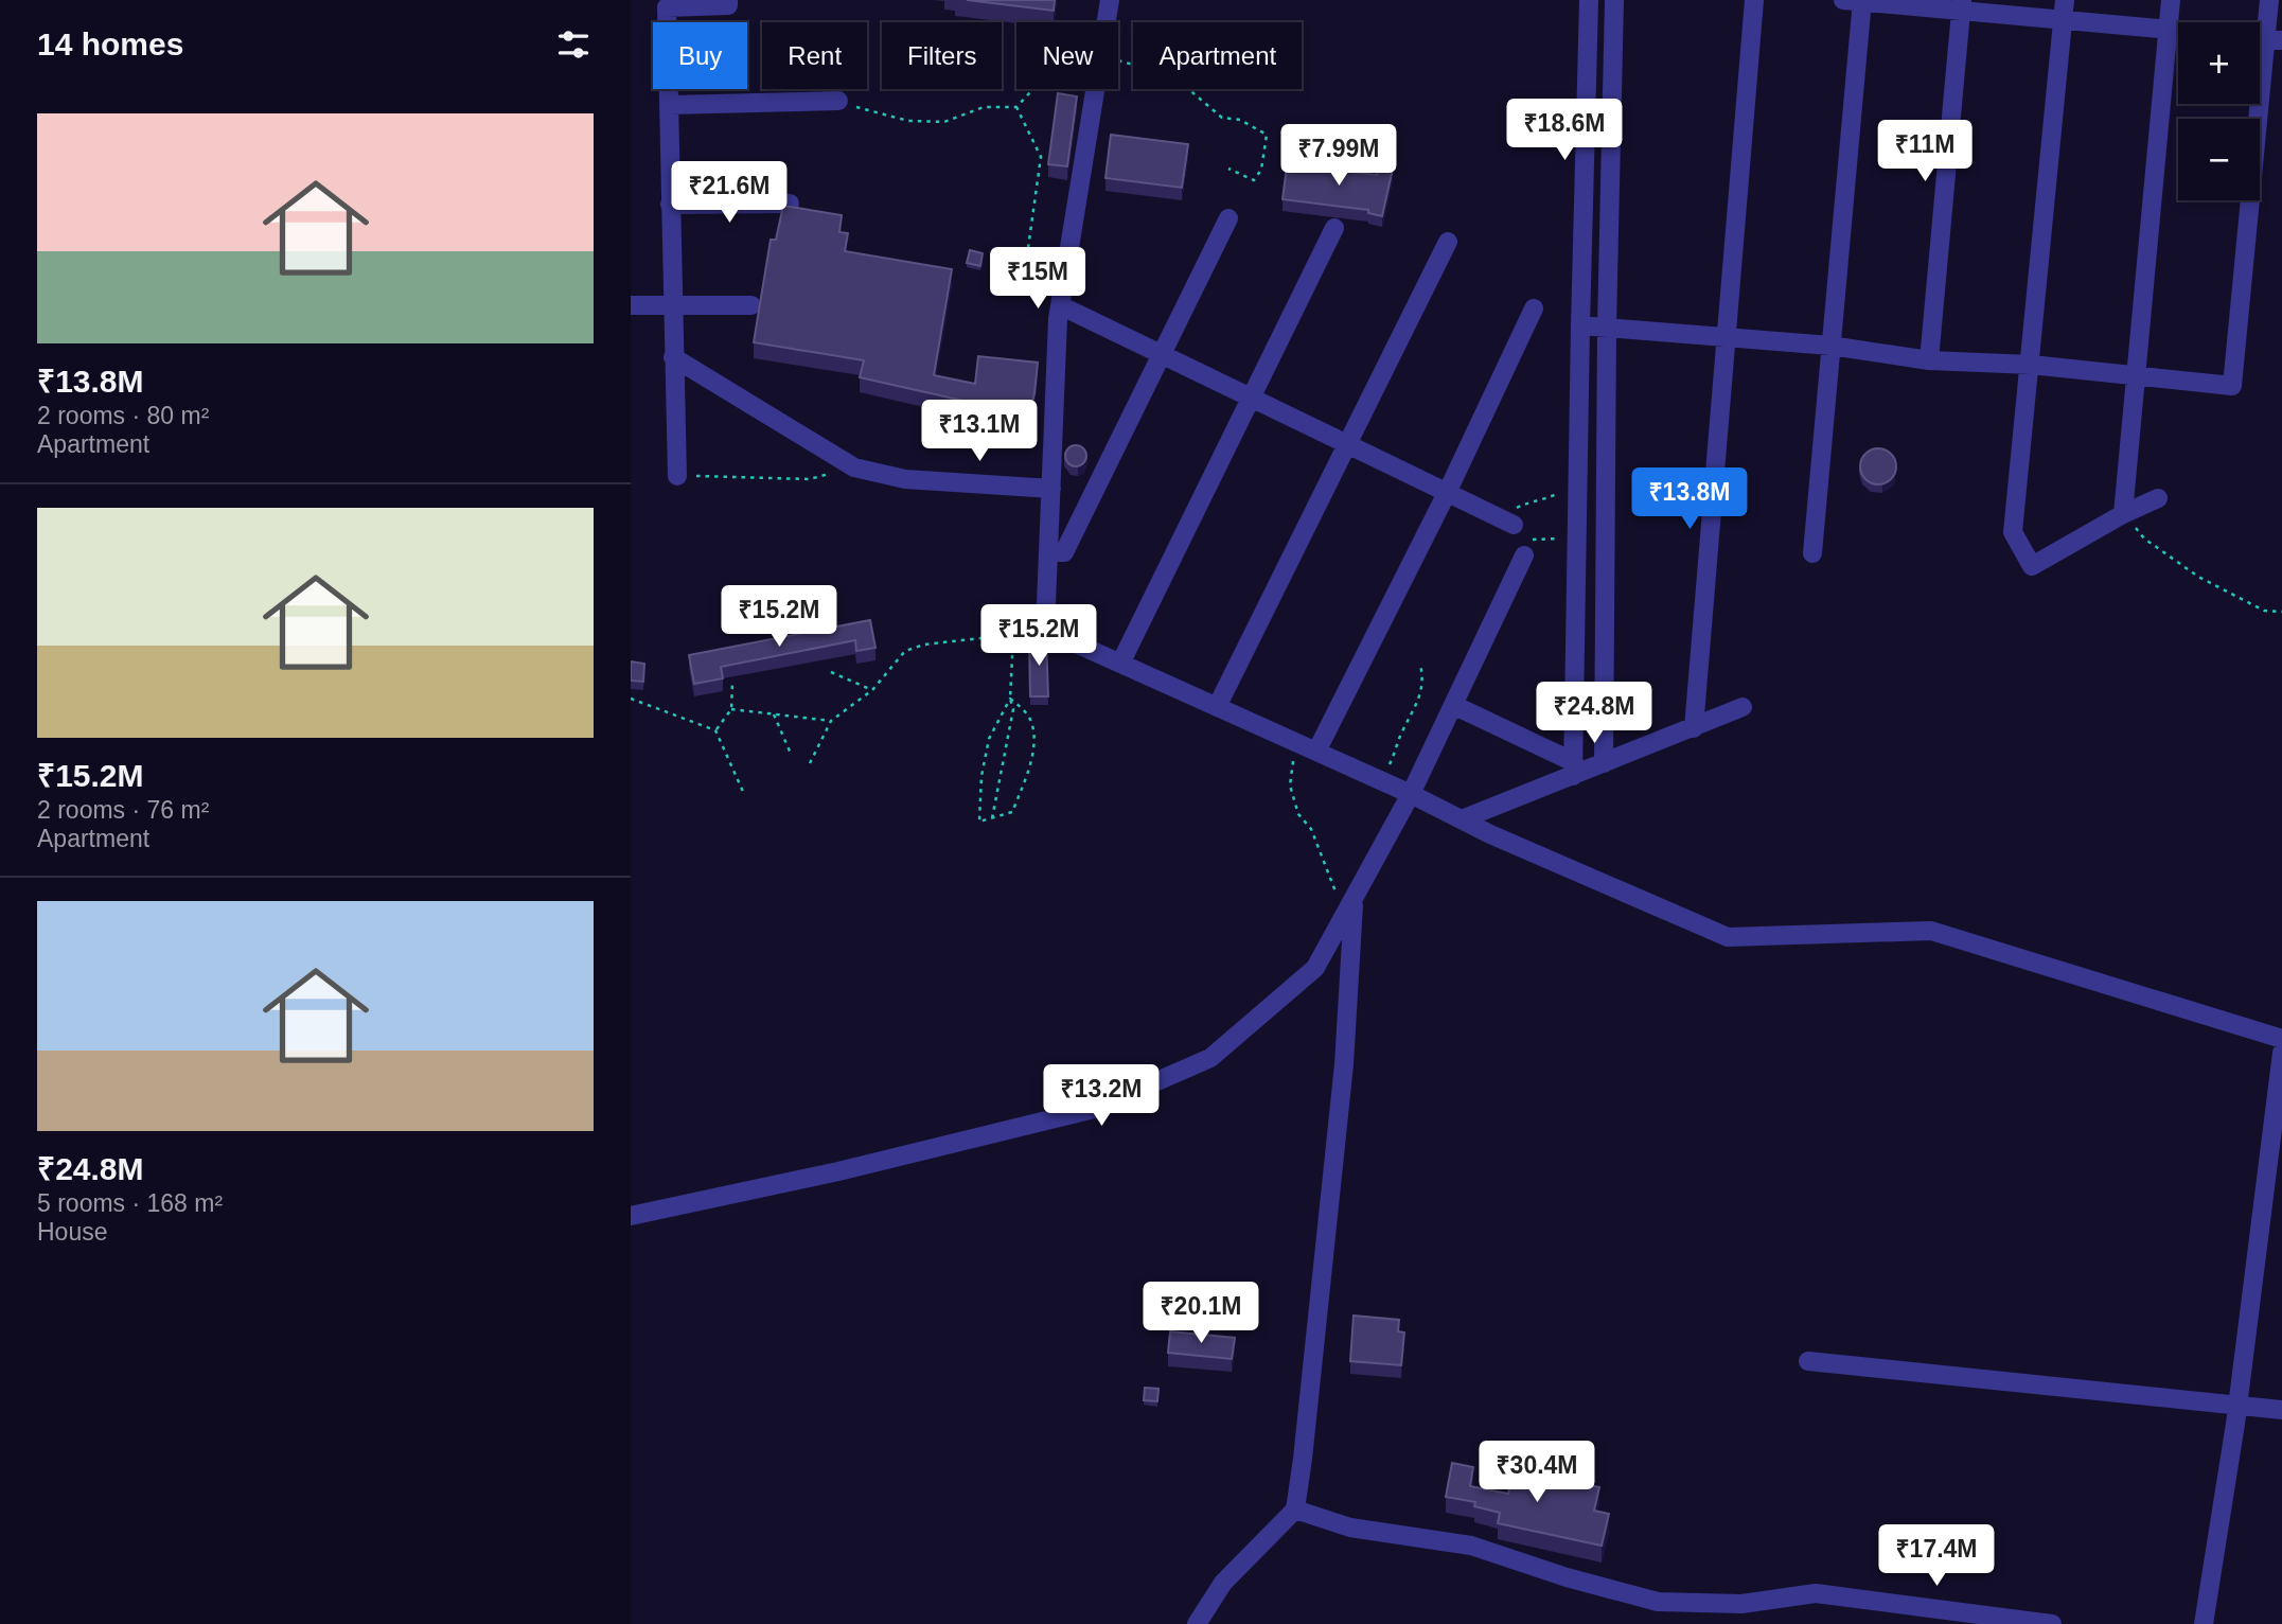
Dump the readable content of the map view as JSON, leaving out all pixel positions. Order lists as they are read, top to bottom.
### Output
{
  "page": {
    "heading": "14 homes",
    "map_buttons": ["+", "−"],
    "chip": [
      "Buy",
      "Rent",
      "Filters",
      "New",
      "Apartment"
    ],
    "list": [
      {
        "name": "₹13.8M",
        "note": "2 rooms · 80 m² · Apartment"
      },
      {
        "name": "₹15.2M",
        "note": "2 rooms · 76 m² · Apartment"
      },
      {
        "name": "₹24.8M",
        "note": "5 rooms · 168 m² · House"
      }
    ],
    "price": [
      "₹18.6M",
      "₹11M",
      "₹7.99M",
      "₹21.6M",
      "₹15M",
      "₹13.1M",
      "₹13.8M",
      "₹15.2M",
      "₹15.2M",
      "₹24.8M",
      "₹13.2M",
      "₹20.1M",
      "₹30.4M",
      "₹17.4M"
    ]
  }
}
